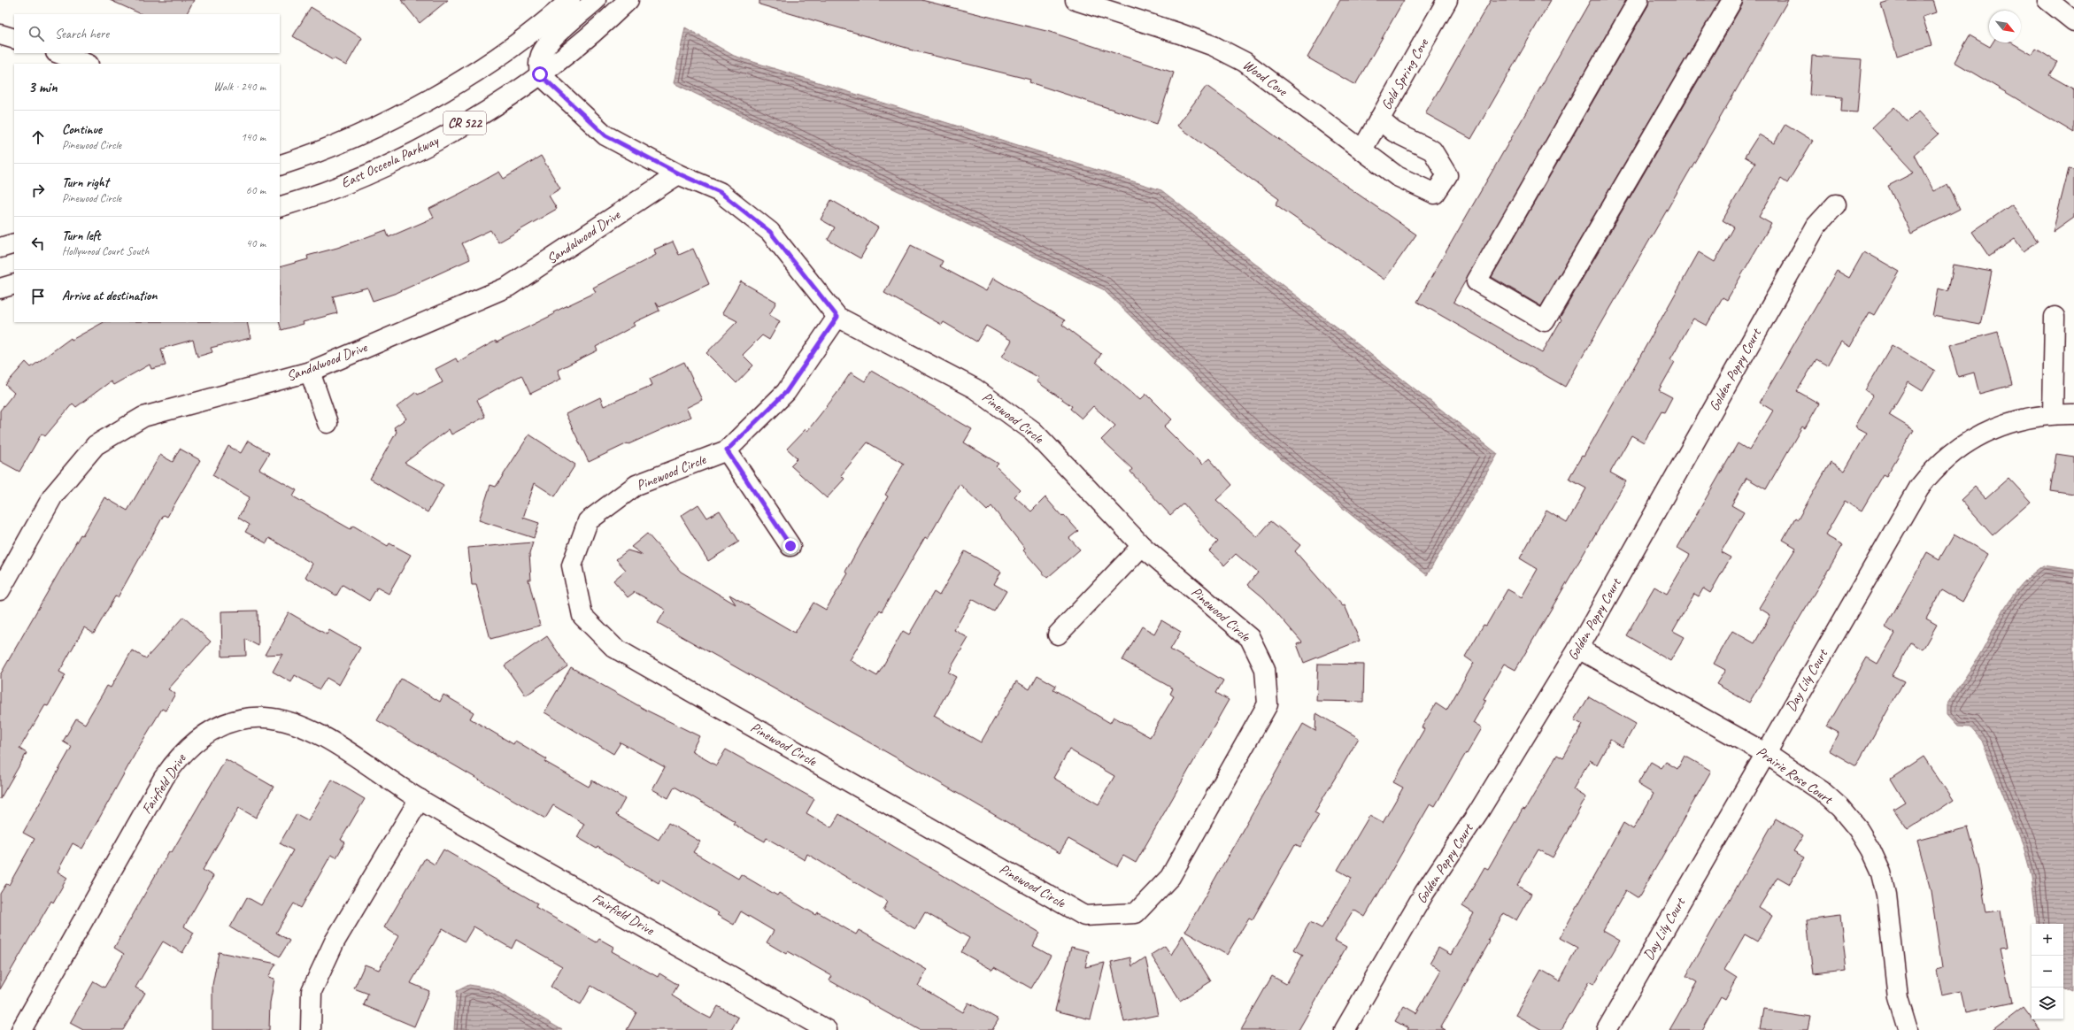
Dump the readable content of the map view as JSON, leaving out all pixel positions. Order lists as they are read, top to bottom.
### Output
{
  "streets": {
    "street": [
      "Gold Spring Cove",
      "Wood Cove",
      "CR 522",
      "East Osceola Parkway",
      "Sandalwood Drive",
      "Golden Poppy Court",
      "Pinewood Circle",
      "Day Lily Court",
      "Prairie Rose Court",
      "Fairfield Drive"
    ]
  },
  "crossings": [
    ["Gold Spring Cove", "Wood Cove"],
    ["East Osceola Parkway", "Pinewood Circle"],
    ["Sandalwood Drive", "Pinewood Circle"],
    ["Golden Poppy Court", "Prairie Rose Court"],
    ["Day Lily Court", "Prairie Rose Court"]
  ],
  "north": "bottom right",
  "page": {
    "search": "Search here",
    "heading": ["3 min", "Walk · 240 m"],
    "list": [
      ["Continue", "Pinewood Circle", "140 m"],
      ["Turn right", "Pinewood Circle", "60 m"],
      ["Turn left", "Hollywood Court South", "40 m"],
      "Arrive at destination"
    ],
    "map_buttons": ["+", "−"]
  }
}
